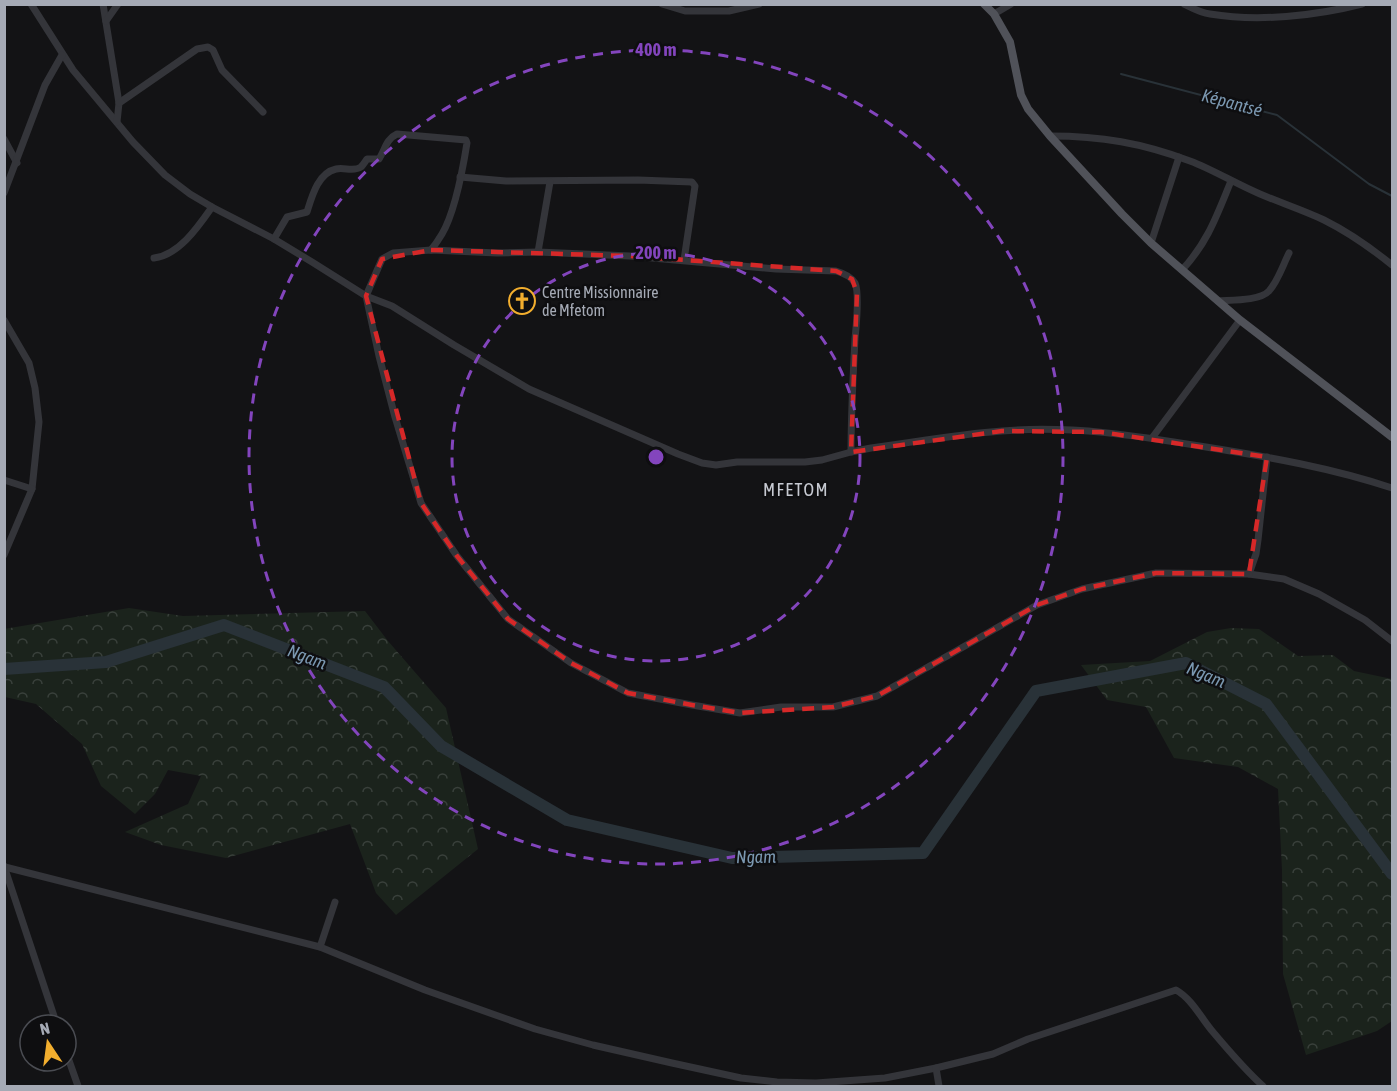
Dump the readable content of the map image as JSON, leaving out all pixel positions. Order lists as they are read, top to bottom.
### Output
{
  "districts": ["MFETOM"],
  "water": ["Képantsé", "Ngam"],
  "places": {
    "church": ["Centre Missionnaire de Mfetom"]
  },
  "north": "top",
  "rings": ["400 m", "200 m"]
}
